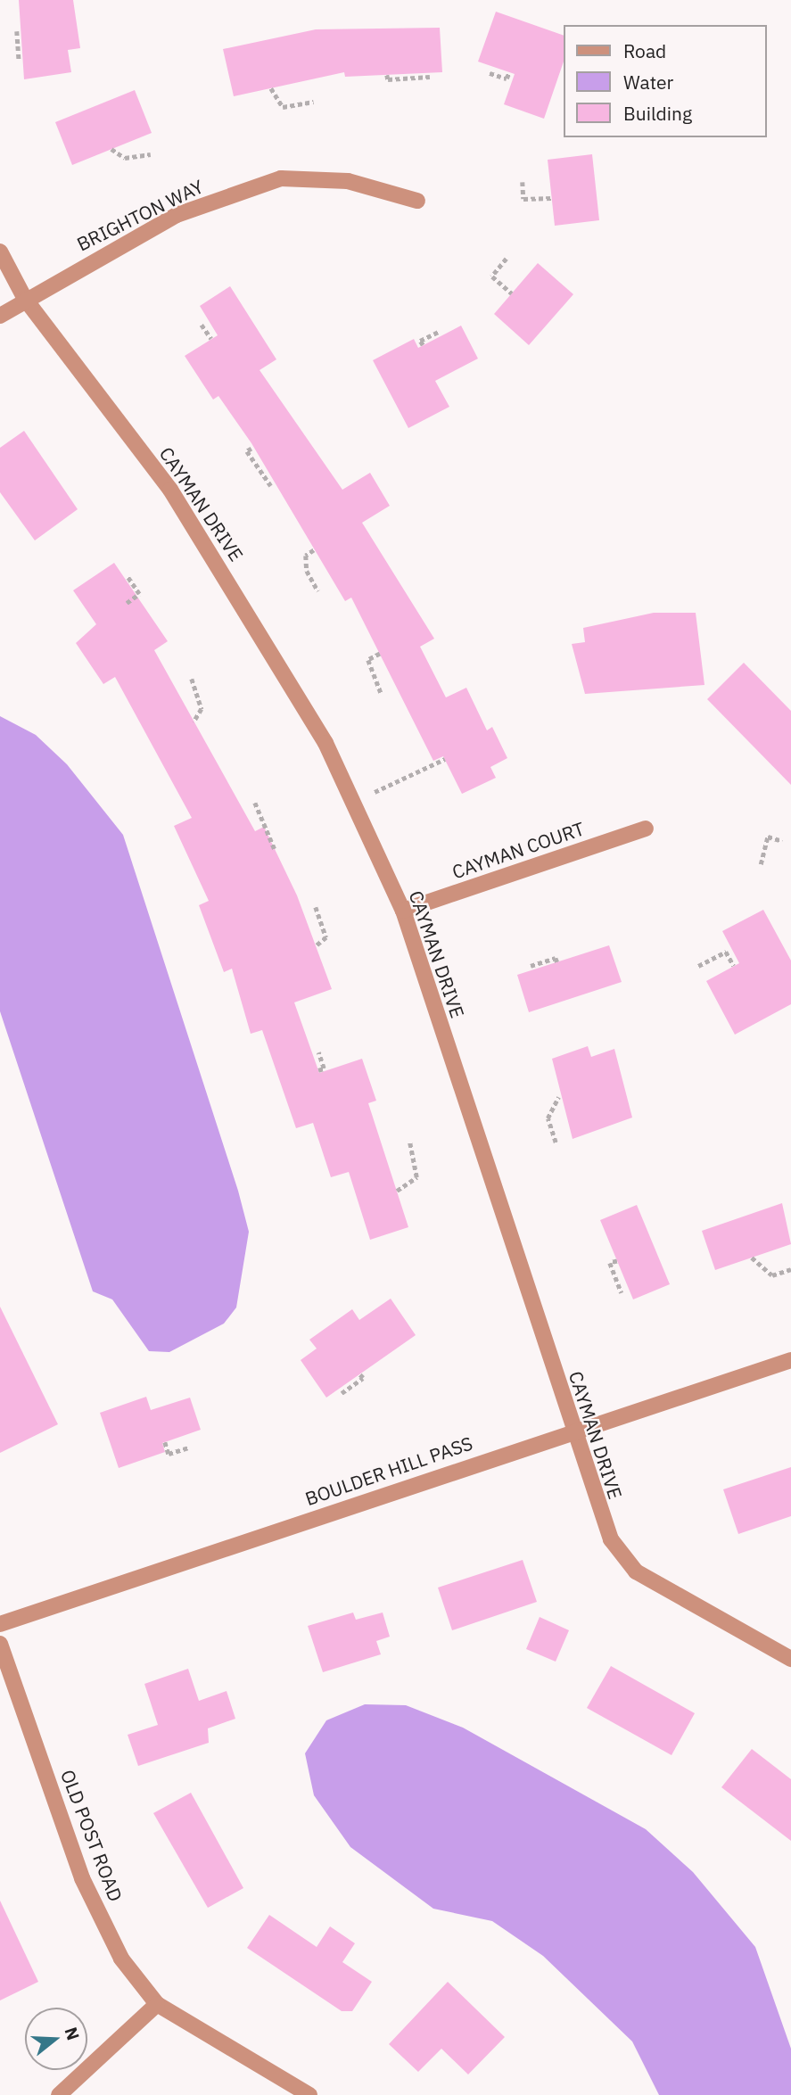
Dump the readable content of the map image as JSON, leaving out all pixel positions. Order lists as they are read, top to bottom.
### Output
{
  "streets": {
    "street": [
      "BRIGHTON WAY",
      "CAYMAN DRIVE",
      "CAYMAN COURT",
      "BOULDER HILL PASS",
      "OLD POST ROAD"
    ]
  },
  "crossings": [
    ["BRIGHTON WAY", "CAYMAN DRIVE"],
    ["CAYMAN DRIVE", "CAYMAN COURT"],
    ["CAYMAN DRIVE", "BOULDER HILL PASS"]
  ],
  "legend": ["Road", "Water", "Building"],
  "north": "right"
}
